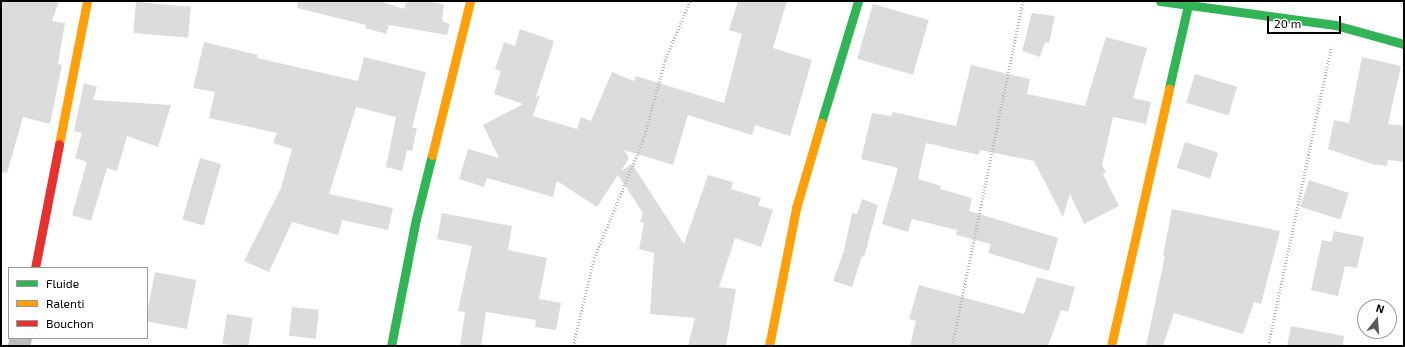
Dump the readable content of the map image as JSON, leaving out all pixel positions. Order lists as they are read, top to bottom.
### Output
{
  "legend": ["Fluide", "Ralenti", "Bouchon"],
  "scale_bar": "20 m",
  "north": "top"
}
